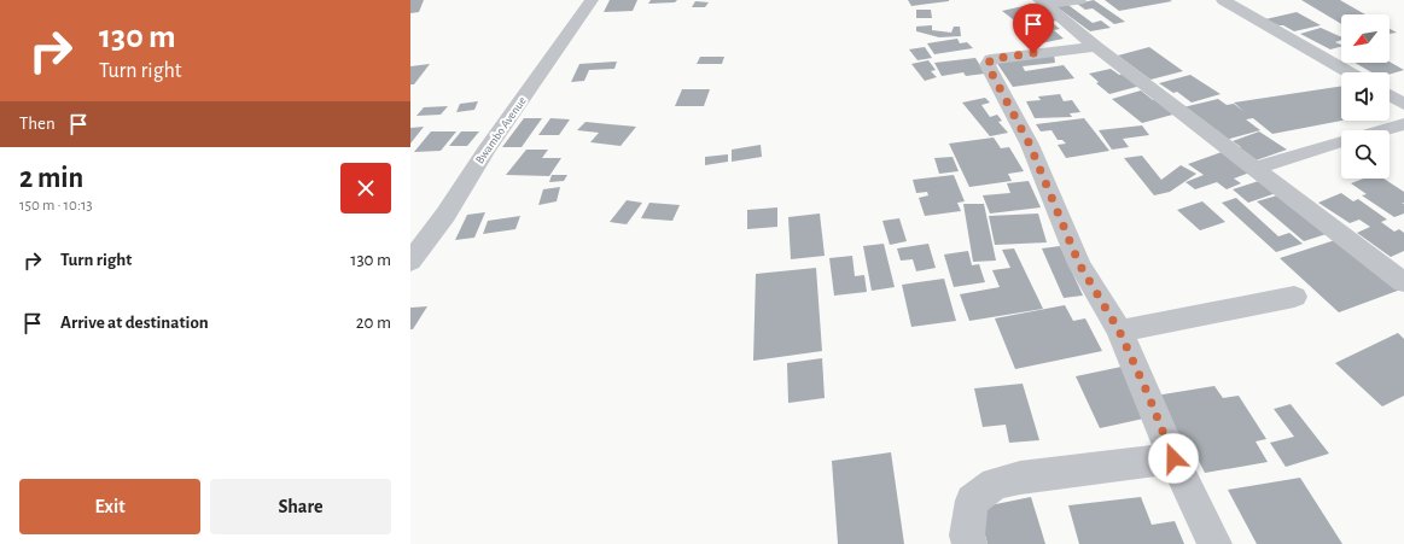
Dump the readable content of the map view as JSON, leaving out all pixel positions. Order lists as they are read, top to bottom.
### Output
{
  "streets": {
    "street": ["Bwambo Avenue"]
  },
  "north": "bottom left",
  "page": {
    "turn": ["130 m", "Turn right"],
    "then": "Then",
    "heading": ["2 min", "150 m · 10:13"],
    "list": [
      {
        "name": "Turn right",
        "value": "130 m"
      },
      {
        "name": "Arrive at destination",
        "value": "20 m"
      }
    ],
    "buttons": ["Exit", "Share"]
  }
}
